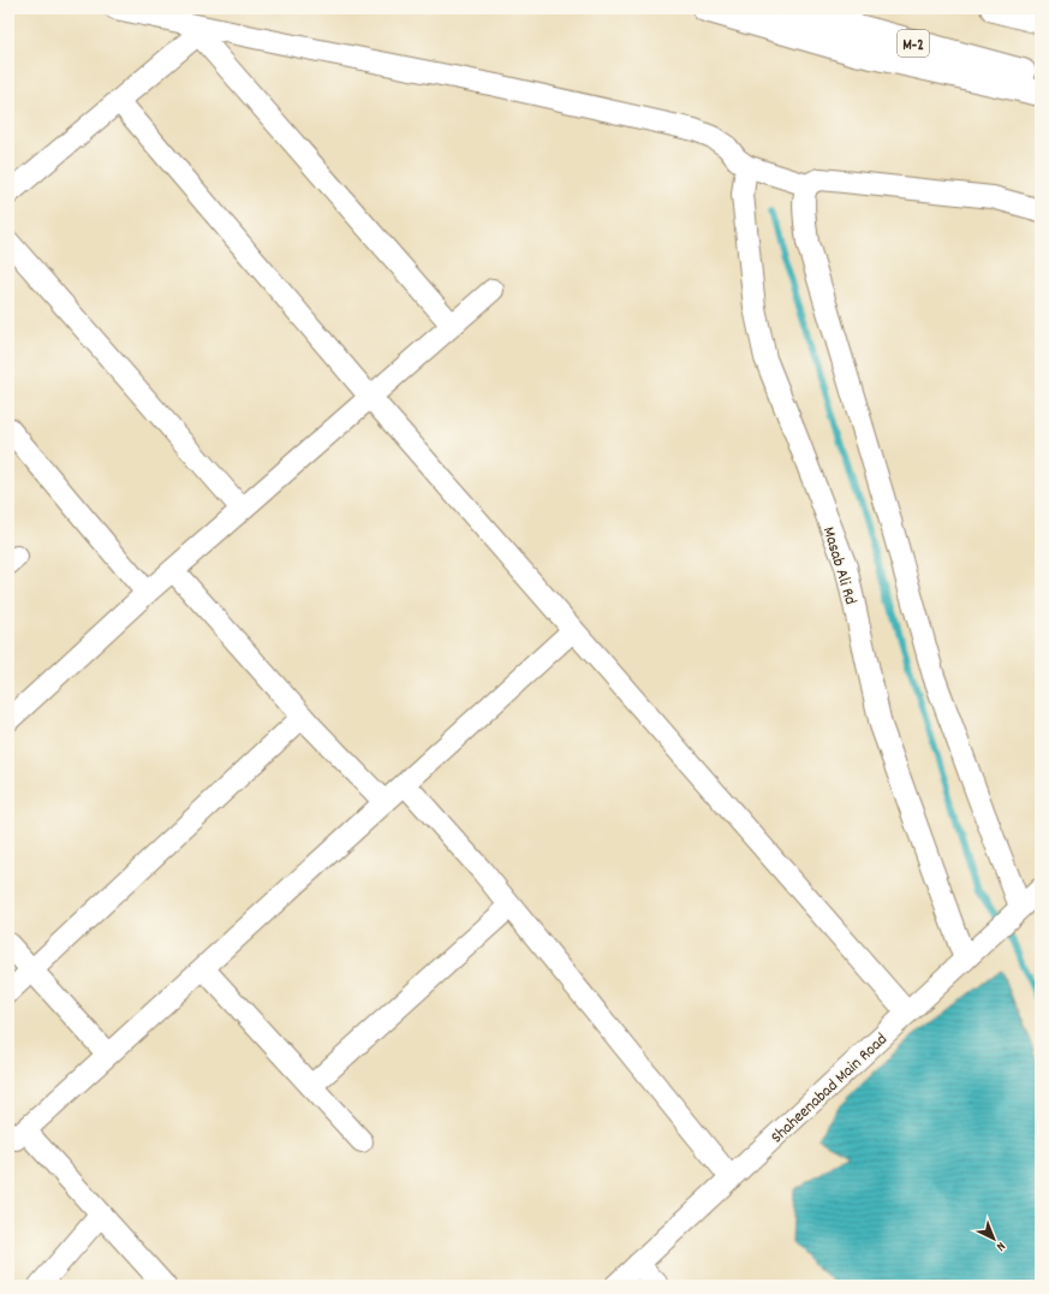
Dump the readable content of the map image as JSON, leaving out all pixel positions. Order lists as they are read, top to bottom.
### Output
{
  "streets": {
    "highway": ["M-2"],
    "street": ["Masab Ali Rd", "Shaheenabad Main Road"]
  },
  "crossings": [
    ["Masab Ali Rd", "Shaheenabad Main Road"]
  ],
  "north": "bottom right"
}
